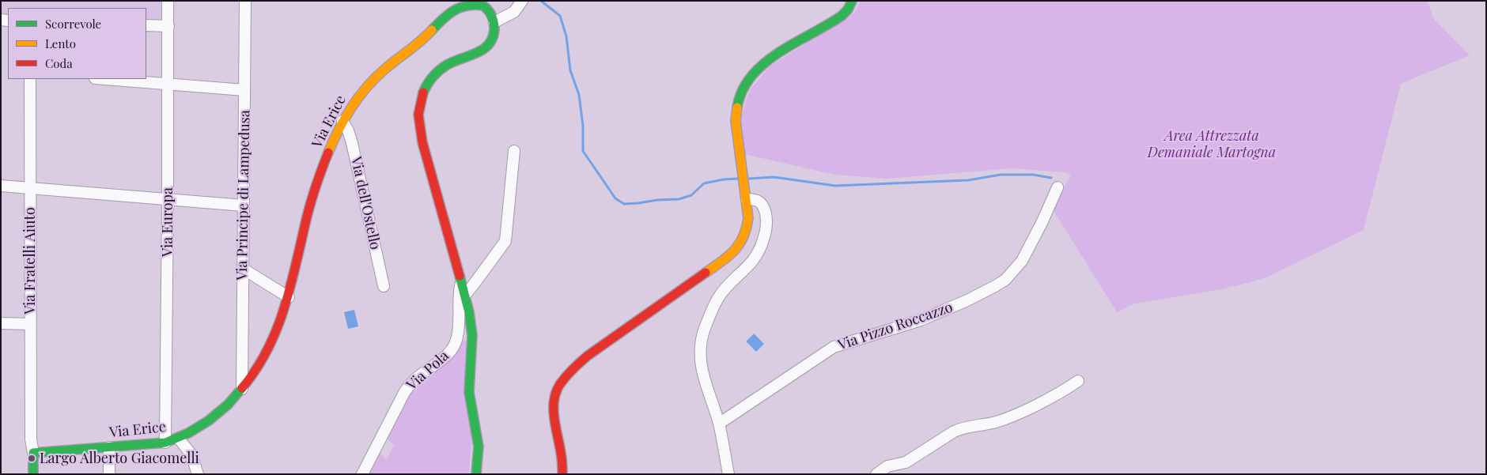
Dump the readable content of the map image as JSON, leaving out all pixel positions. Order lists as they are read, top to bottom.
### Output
{
  "streets": {
    "main road": ["Via Erice"],
    "street": [
      "Via Principe di Lampedusa",
      "Via dell'Ostello",
      "Via Europa",
      "Via Fratelli Aiuto",
      "Via Pizzo Roccazzo",
      "Via Pola"
    ]
  },
  "crossings": [
    ["Via Erice", "Via Principe di Lampedusa"],
    ["Via Erice", "Via dell'Ostello"],
    ["Via Erice", "Via Europa"],
    ["Via Erice", "Via Fratelli Aiuto"]
  ],
  "parks": ["Area Attrezzata Demaniale Martogna"],
  "places": ["Largo Alberto Giacomelli"],
  "legend": ["Scorrevole", "Lento", "Coda"]
}
